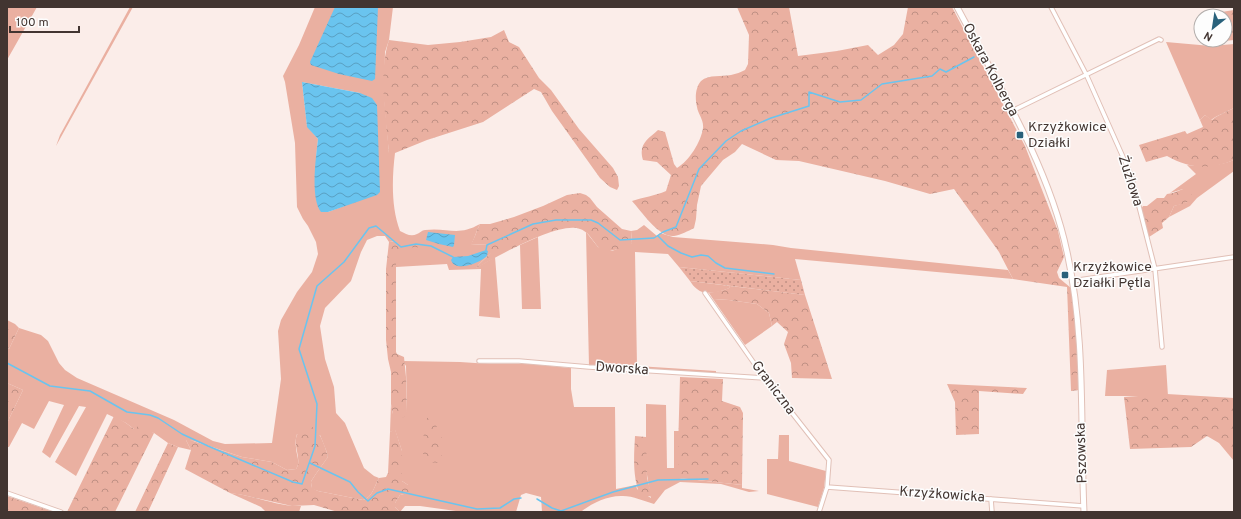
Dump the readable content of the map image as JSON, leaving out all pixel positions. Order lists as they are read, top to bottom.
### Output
{
  "streets": {
    "main road": ["Oskara Kolberga", "Pszowska"],
    "street": [
      "Żużlowa",
      "Dworska",
      "Graniczna",
      "Krzyżkowicka"
    ]
  },
  "crossings": [
    ["Oskara Kolberga", "Pszowska"],
    ["Dworska", "Graniczna"],
    ["Graniczna", "Krzyżkowicka"],
    ["Pszowska", "Krzyżkowicka"]
  ],
  "places": {
    "transit": ["Krzyżkowice Działki", "Krzyżkowice Działki Pętla"]
  },
  "scale_bar": "100 m",
  "north": "bottom left"
}
